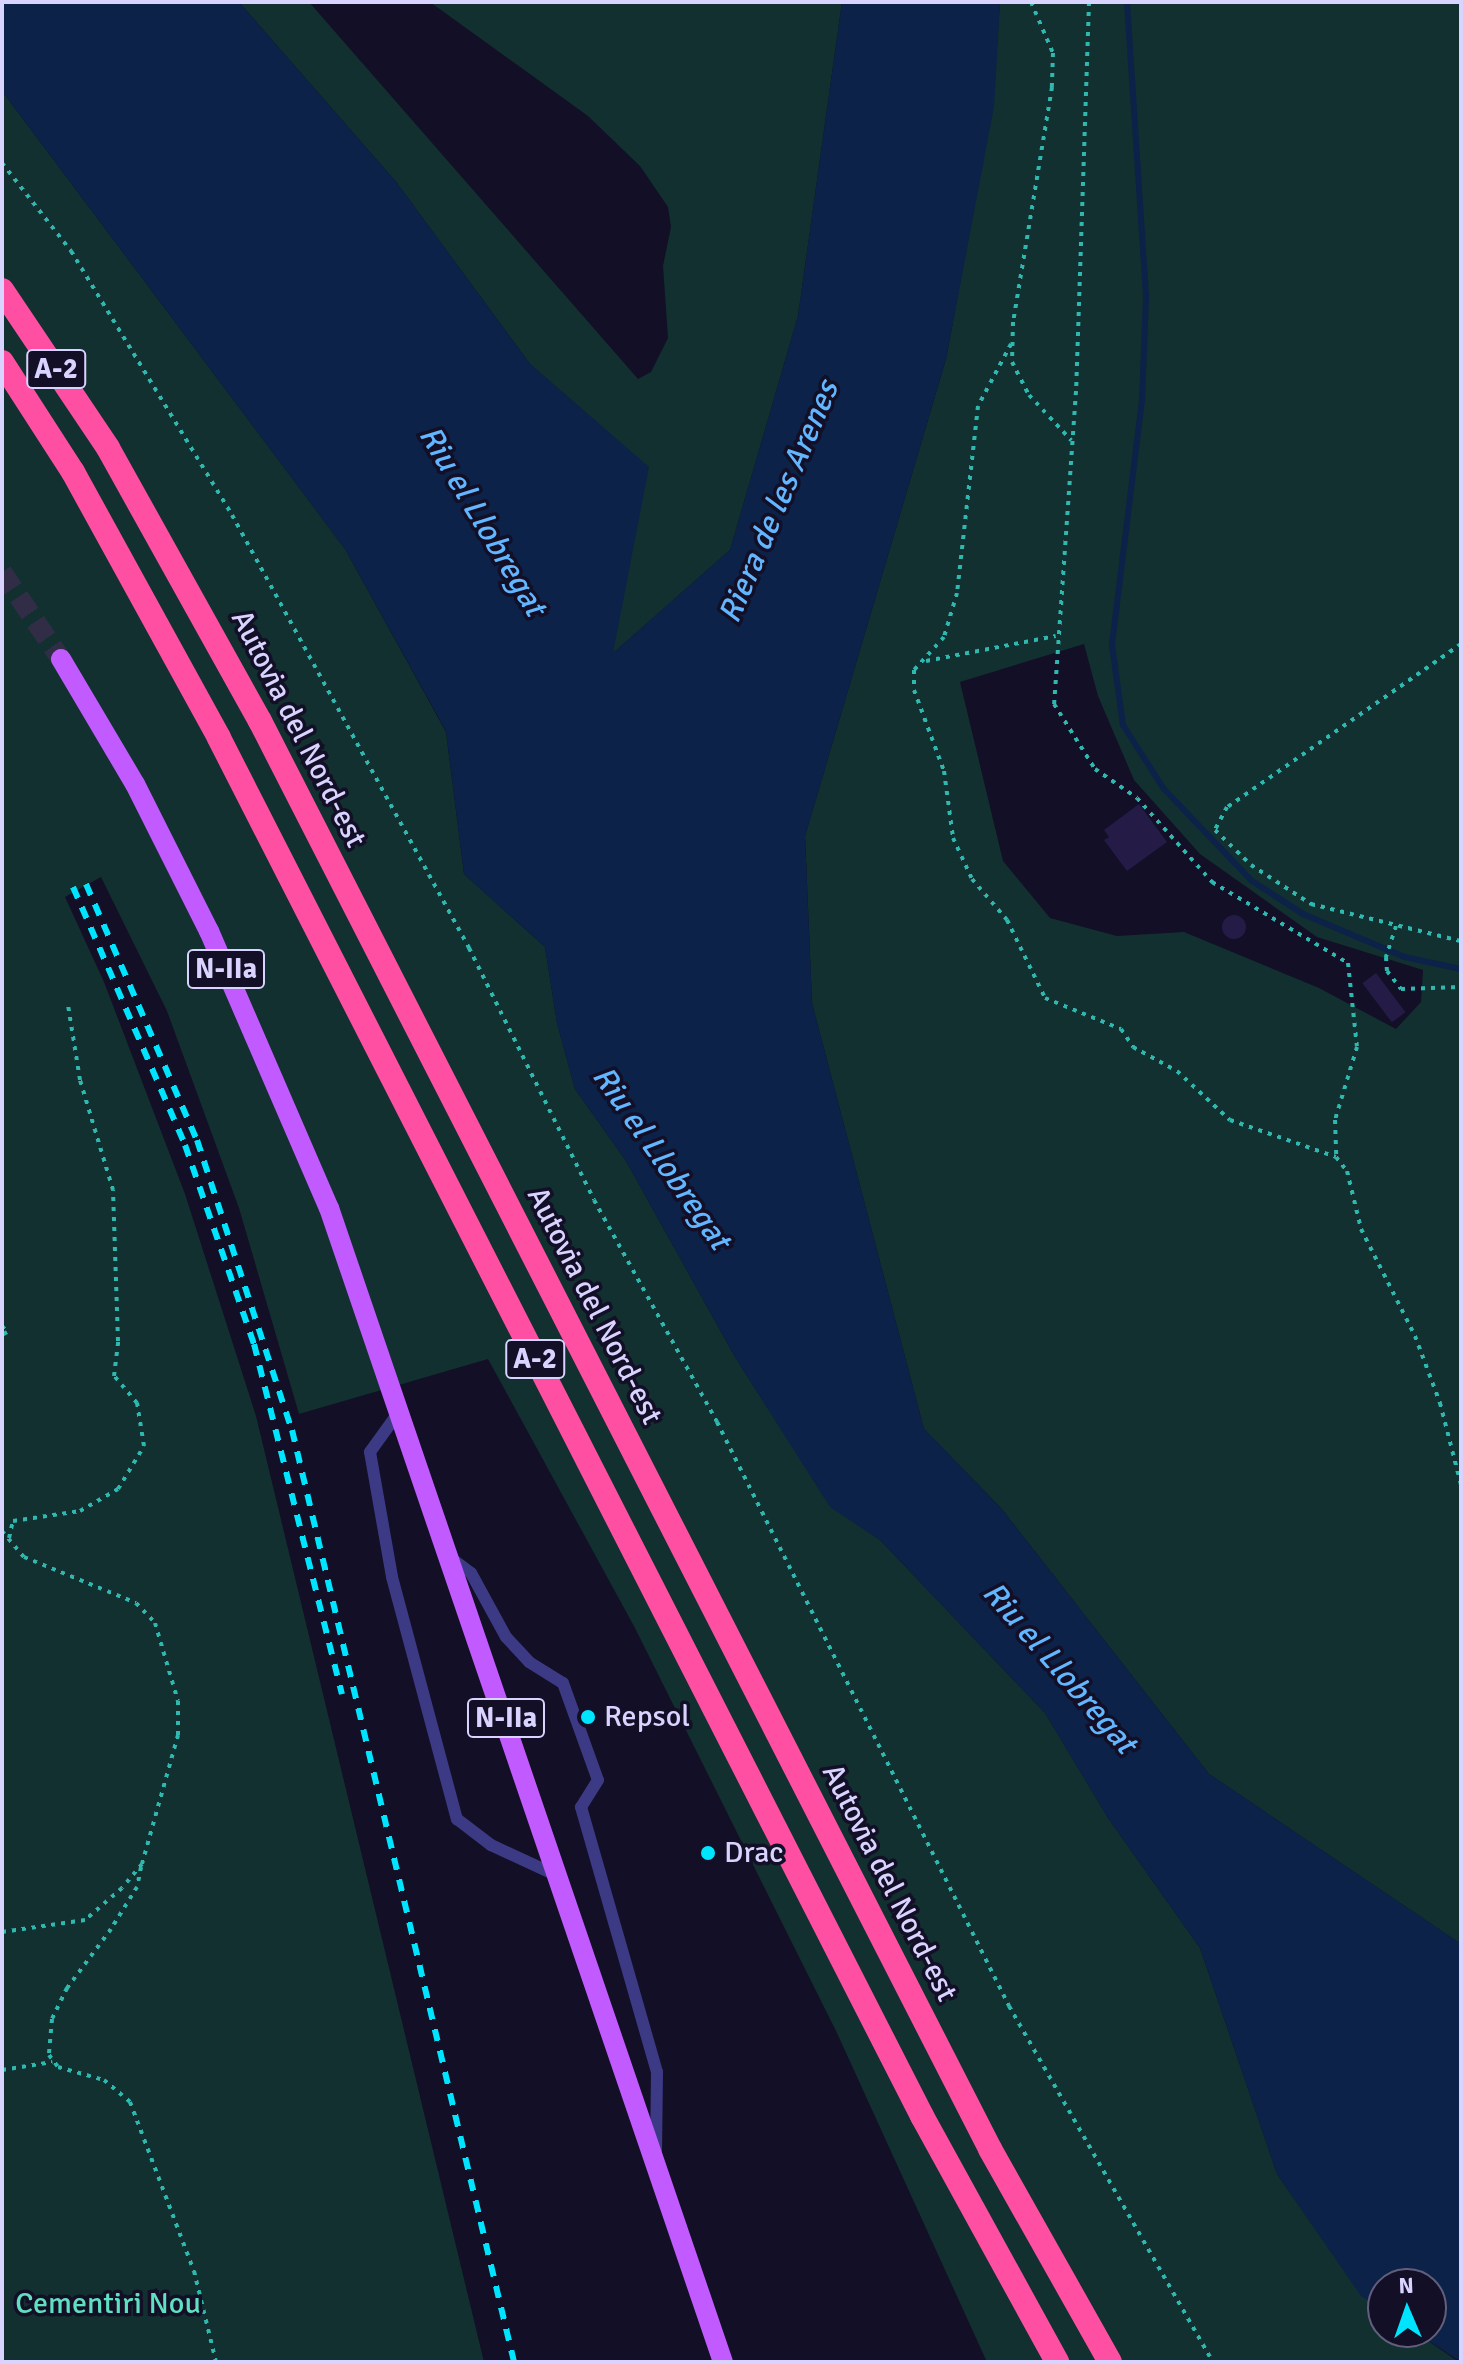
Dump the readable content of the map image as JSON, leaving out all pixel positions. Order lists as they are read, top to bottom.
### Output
{
  "streets": {
    "highway": ["A-2", "Autovia del Nord-est"],
    "main road": ["N-IIa"]
  },
  "water": ["Riera de les Arenes", "Riu el Llobregat"],
  "parks": ["Cementiri Nou"],
  "places": ["Repsol", "Drac"],
  "north": "top"
}
